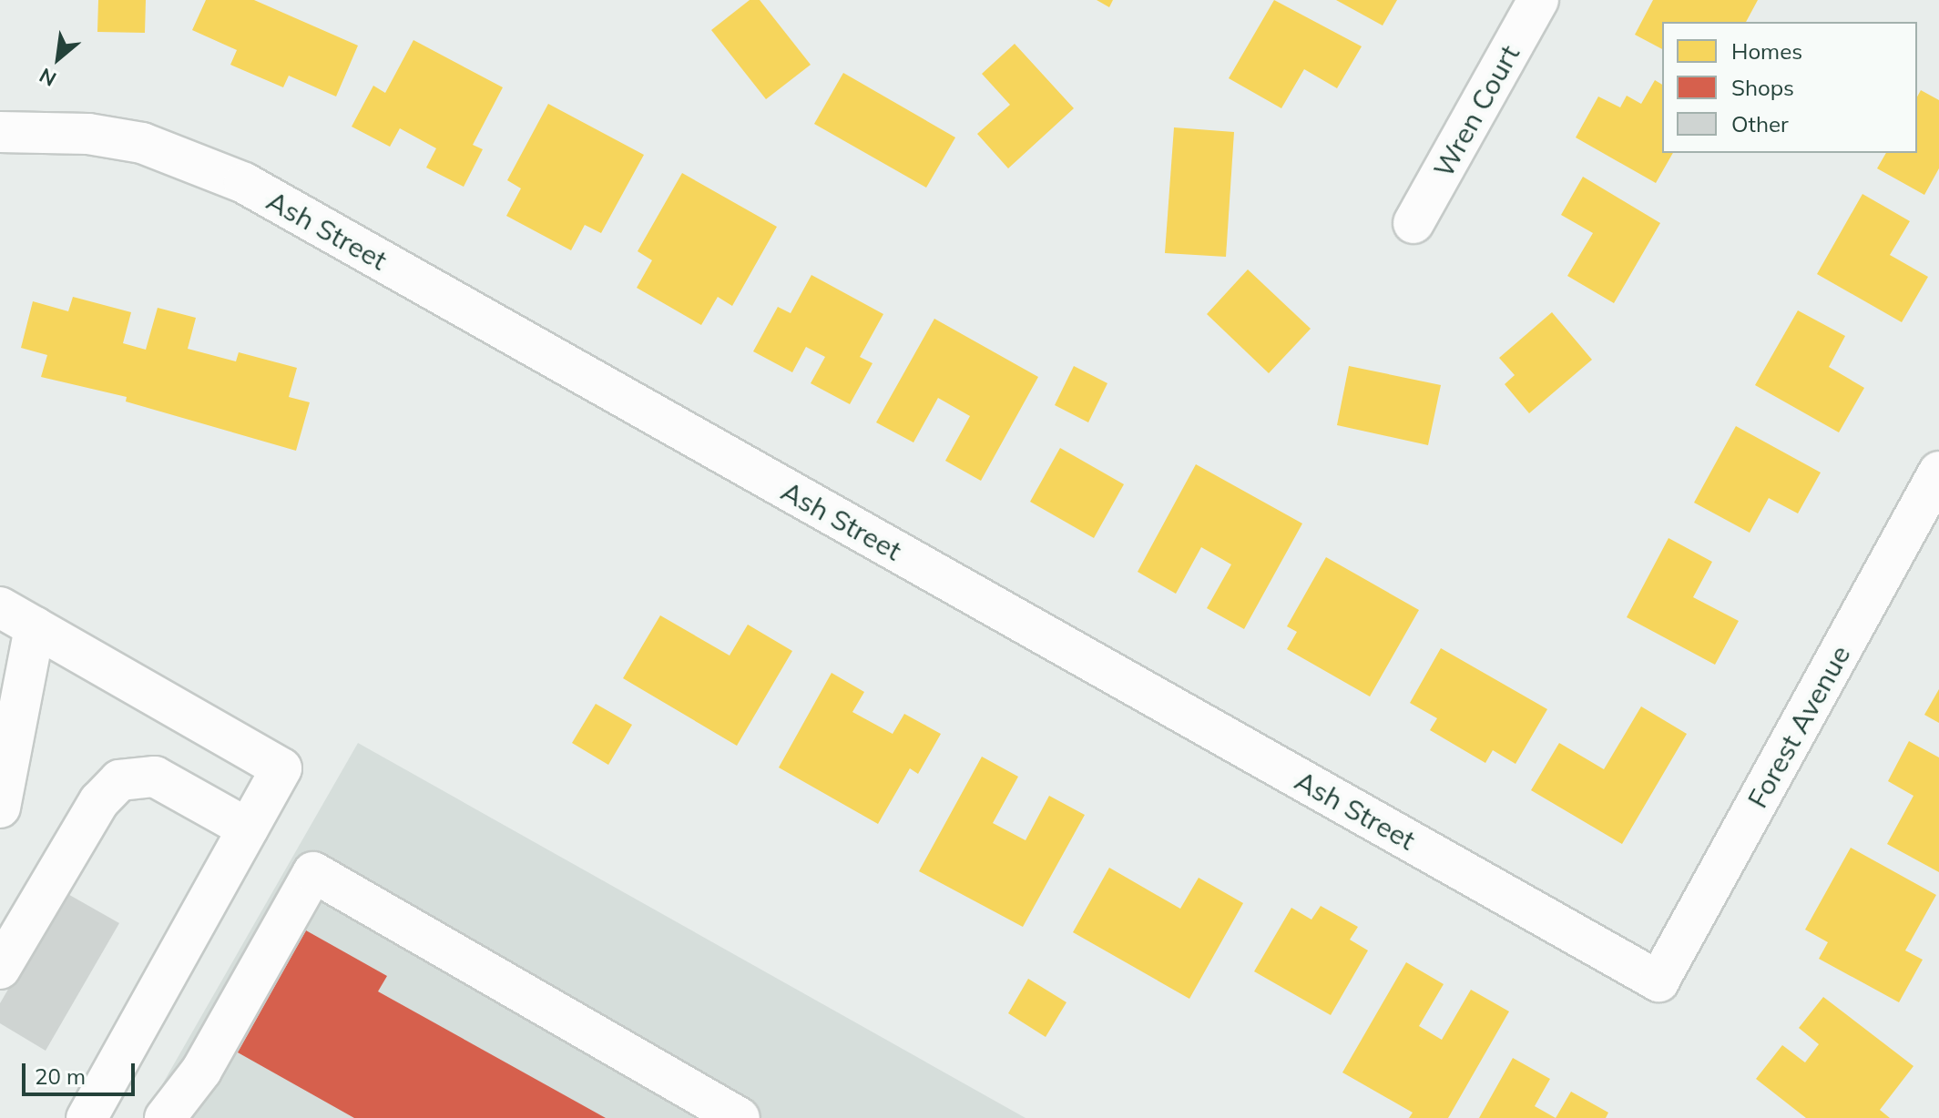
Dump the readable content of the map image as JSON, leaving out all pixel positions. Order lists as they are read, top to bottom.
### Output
{
  "streets": {
    "street": ["Wren Court", "Ash Street", "Forest Avenue"]
  },
  "crossings": [
    ["Ash Street", "Forest Avenue"]
  ],
  "legend": ["Homes", "Shops", "Other"],
  "scale_bar": "20 m",
  "north": "bottom left"
}
